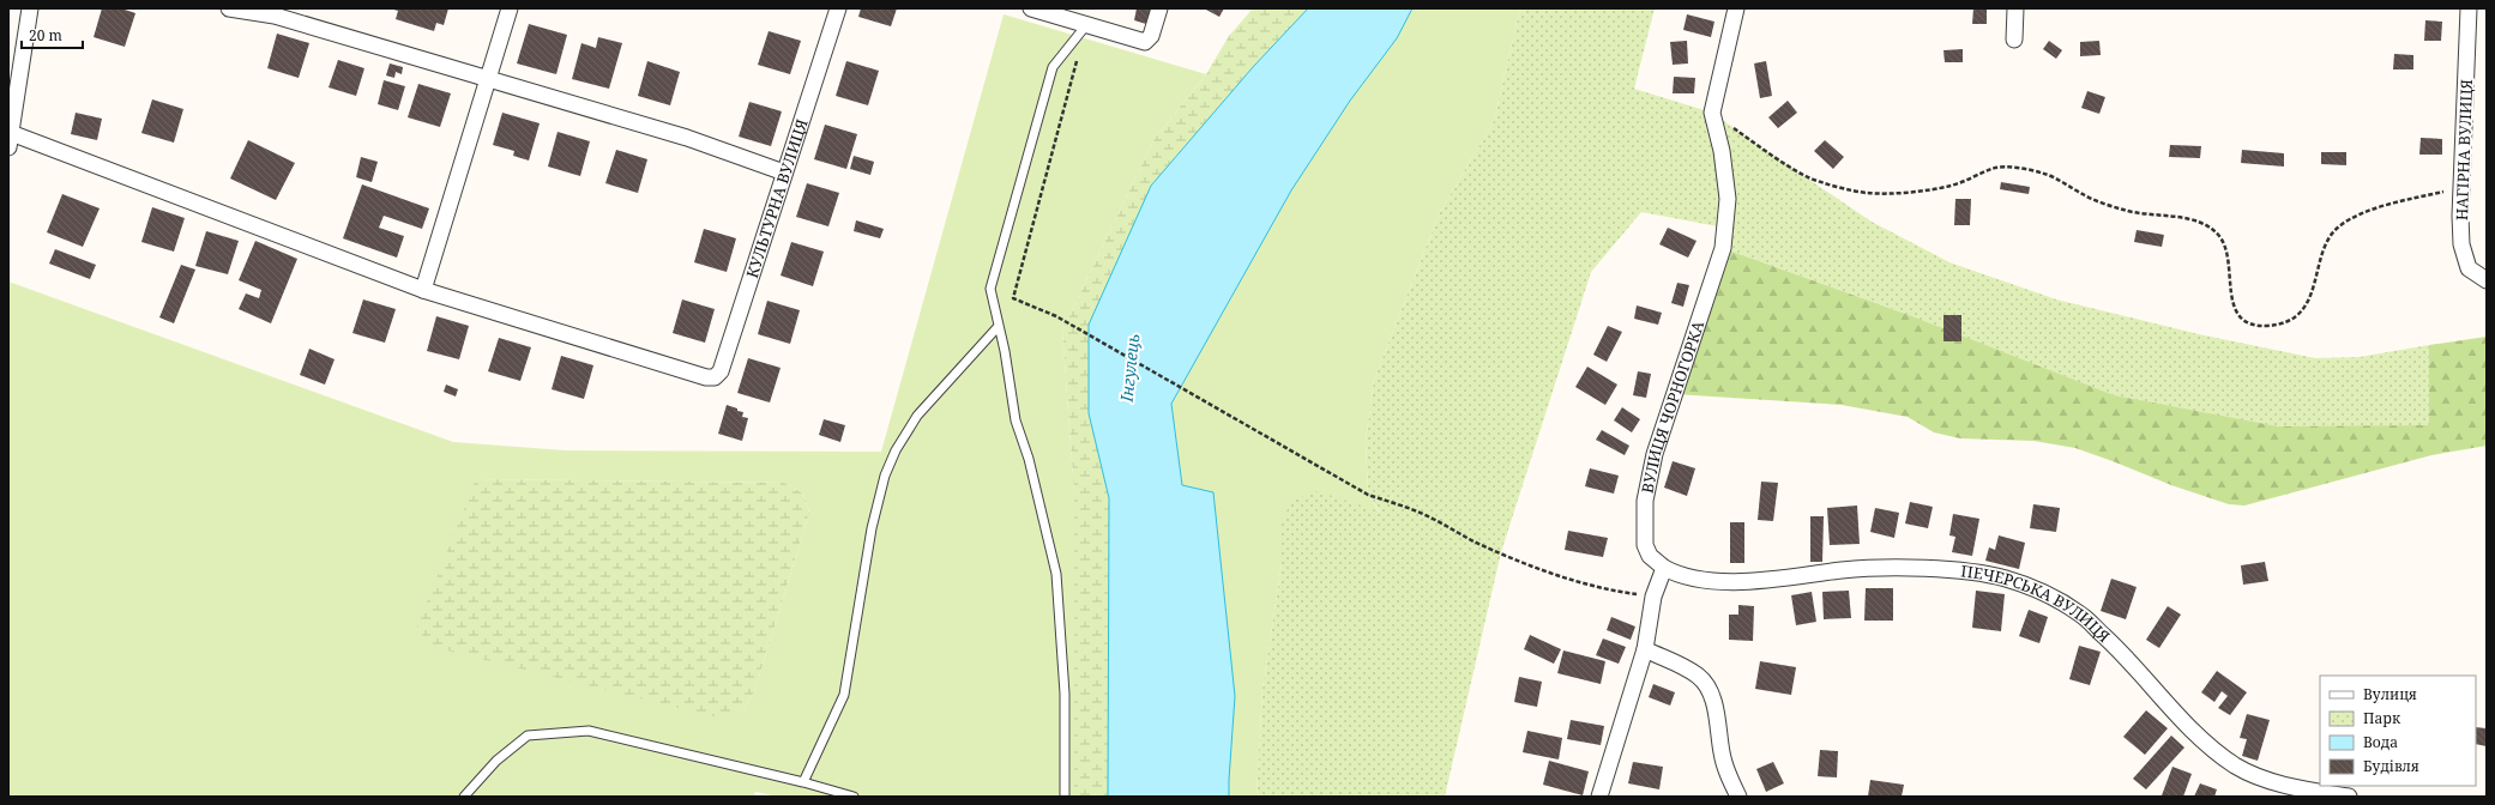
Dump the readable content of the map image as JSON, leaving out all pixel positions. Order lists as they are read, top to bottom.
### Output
{
  "streets": {
    "street": [
      "НАГІРНА ВУЛИЦЯ",
      "КУЛЬТУРНА ВУЛИЦЯ",
      "ВУЛИЦЯ ЧОРНОГОРКА",
      "ПЕЧЕРСЬКА ВУЛИЦЯ"
    ]
  },
  "crossings": [
    ["ВУЛИЦЯ ЧОРНОГОРКА", "ПЕЧЕРСЬКА ВУЛИЦЯ"]
  ],
  "water": ["Інгулець"],
  "legend": [
    "Вулиця",
    "Парк",
    "Вода",
    "Будівля"
  ],
  "scale_bar": "20 m"
}
